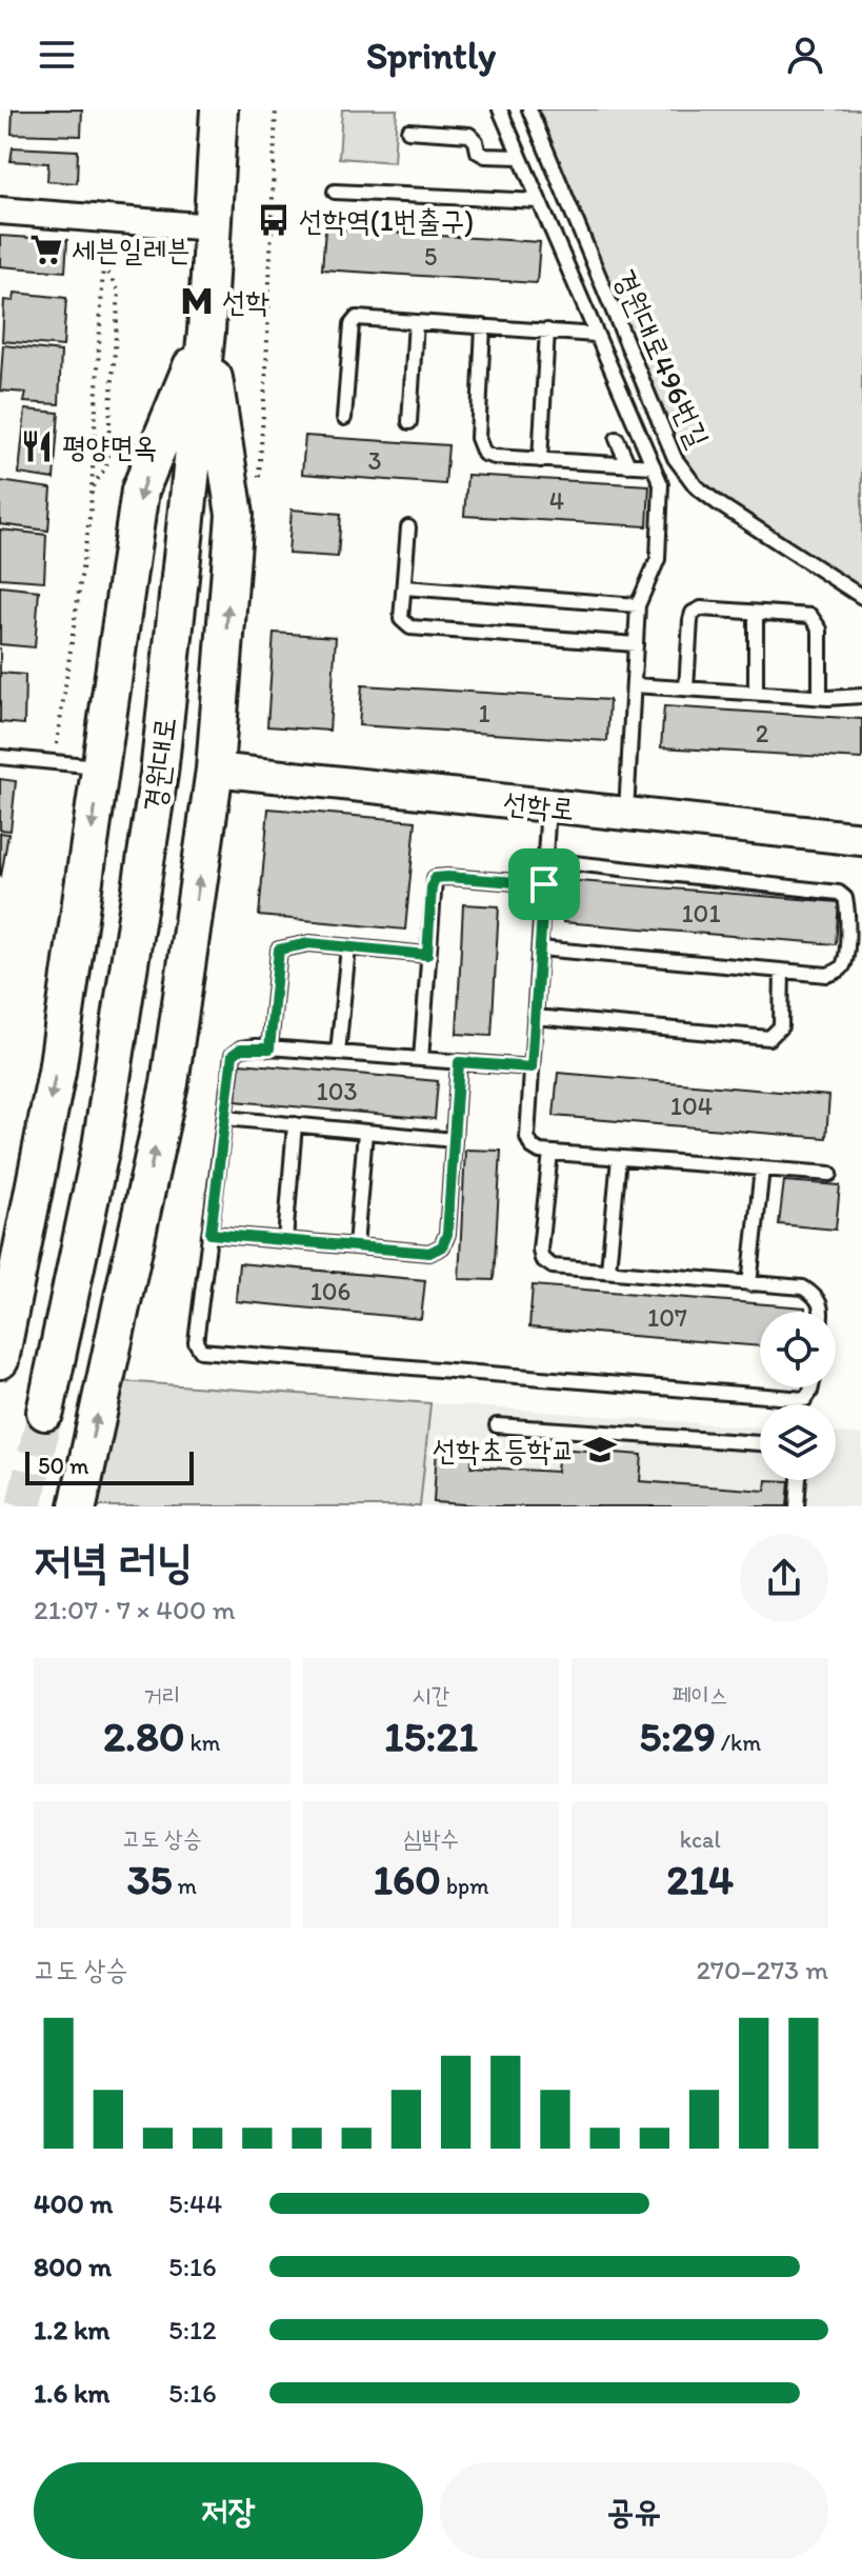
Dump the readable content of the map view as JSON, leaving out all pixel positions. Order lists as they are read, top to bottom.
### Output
{
  "streets": {
    "main road": ["경원대로"],
    "street": ["선학로"],
    "lane": ["경원대로496번길"]
  },
  "places": {
    "bus stop": ["선학역(1번출구)"],
    "supermarket": ["세븐일레븐"],
    "metro station": ["선학"],
    "restaurant": ["평양면옥"],
    "school or university": ["선학초등학교"]
  },
  "house_numbers": [
    "5",
    "3",
    "4",
    "1",
    "2",
    "101",
    "103",
    "104",
    "106",
    "107"
  ],
  "scale_bar": "50 m",
  "page": {
    "header": "Sprintly",
    "scale": "50 m",
    "heading": ["저녁 러닝", "21:07 · 7 × 400 m"],
    "stats": [
      ["거리", "2.80 km"],
      ["시간", "15:21"],
      ["페이스", "5:29 /km"],
      ["고도 상승", "35 m"],
      ["심박수", "160 bpm"],
      ["kcal", "214"]
    ],
    "chart": ["고도 상승", "270–273 m"],
    "list": [
      {
        "name": "400 m",
        "note": "5:44"
      },
      {
        "name": "800 m",
        "note": "5:16"
      },
      {
        "name": "1.2 km",
        "note": "5:12"
      },
      {
        "name": "1.6 km",
        "note": "5:16"
      }
    ],
    "buttons": ["저장", "공유"]
  }
}
